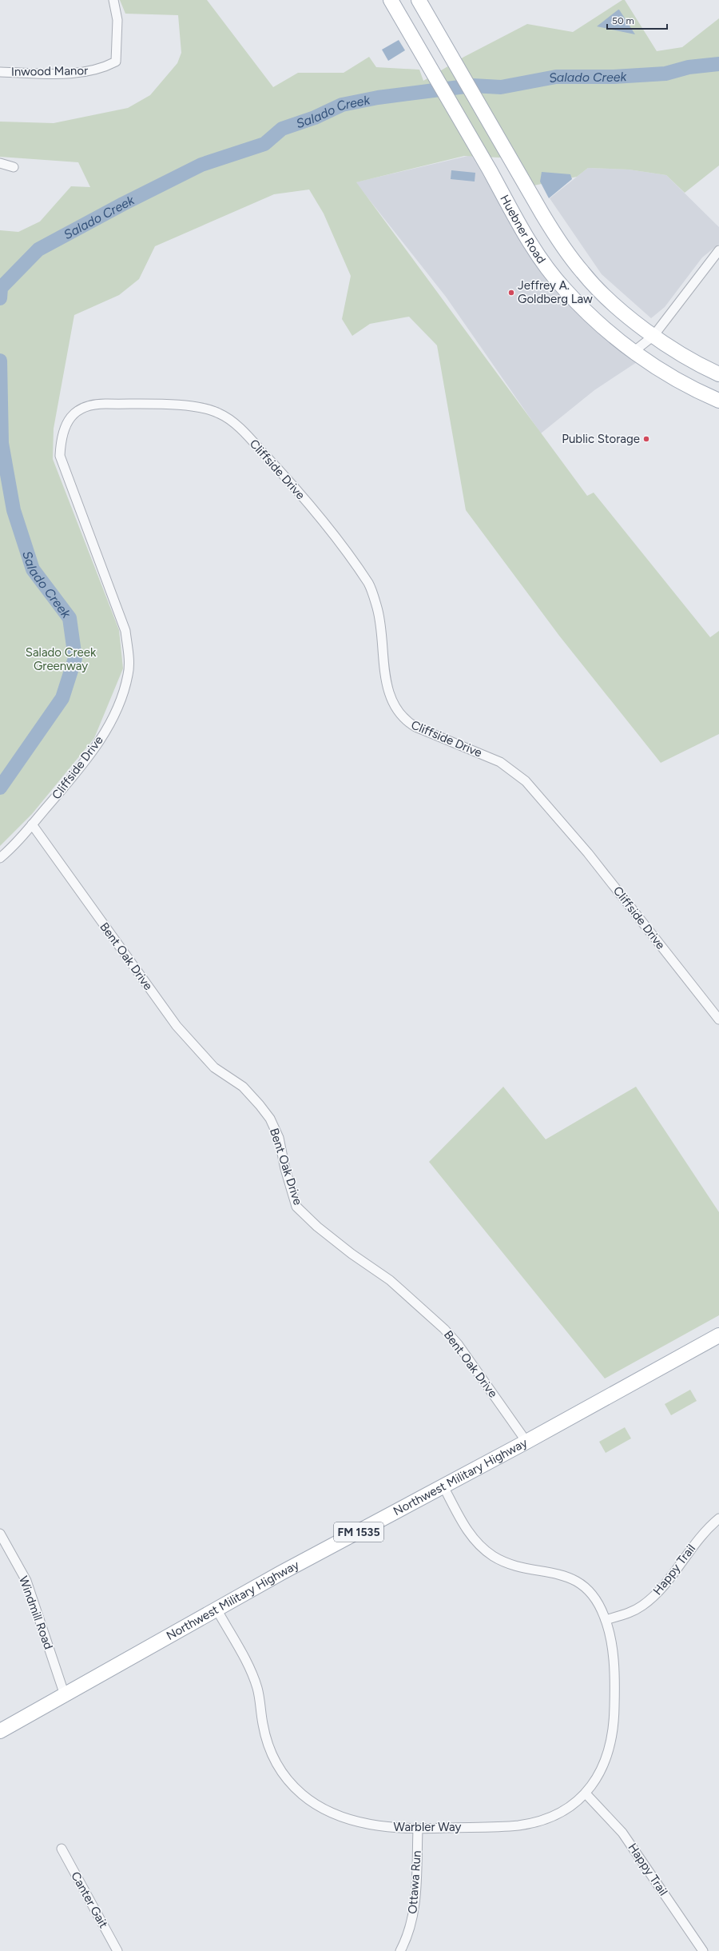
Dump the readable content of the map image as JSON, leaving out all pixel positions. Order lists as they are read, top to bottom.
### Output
{
  "streets": {
    "main road": ["Huebner Road", "Northwest Military Highway", "FM 1535"],
    "street": [
      "Inwood Manor",
      "Cliffside Drive",
      "Bent Oak Drive",
      "Happy Trail",
      "Windmill Road",
      "Warbler Way",
      "Ottawa Run",
      "Canter Gait"
    ]
  },
  "crossings": [
    ["Cliffside Drive", "Bent Oak Drive"],
    ["Bent Oak Drive", "Northwest Military Highway"],
    ["Northwest Military Highway", "Windmill Road"],
    ["Northwest Military Highway", "Warbler Way"],
    ["Happy Trail", "Warbler Way"],
    ["Warbler Way", "Ottawa Run"]
  ],
  "water": ["Salado Creek"],
  "parks": ["Salado Creek Greenway"],
  "places": ["Jeffrey A. Goldberg Law", "Public Storage"],
  "scale_bar": "50 m"
}
